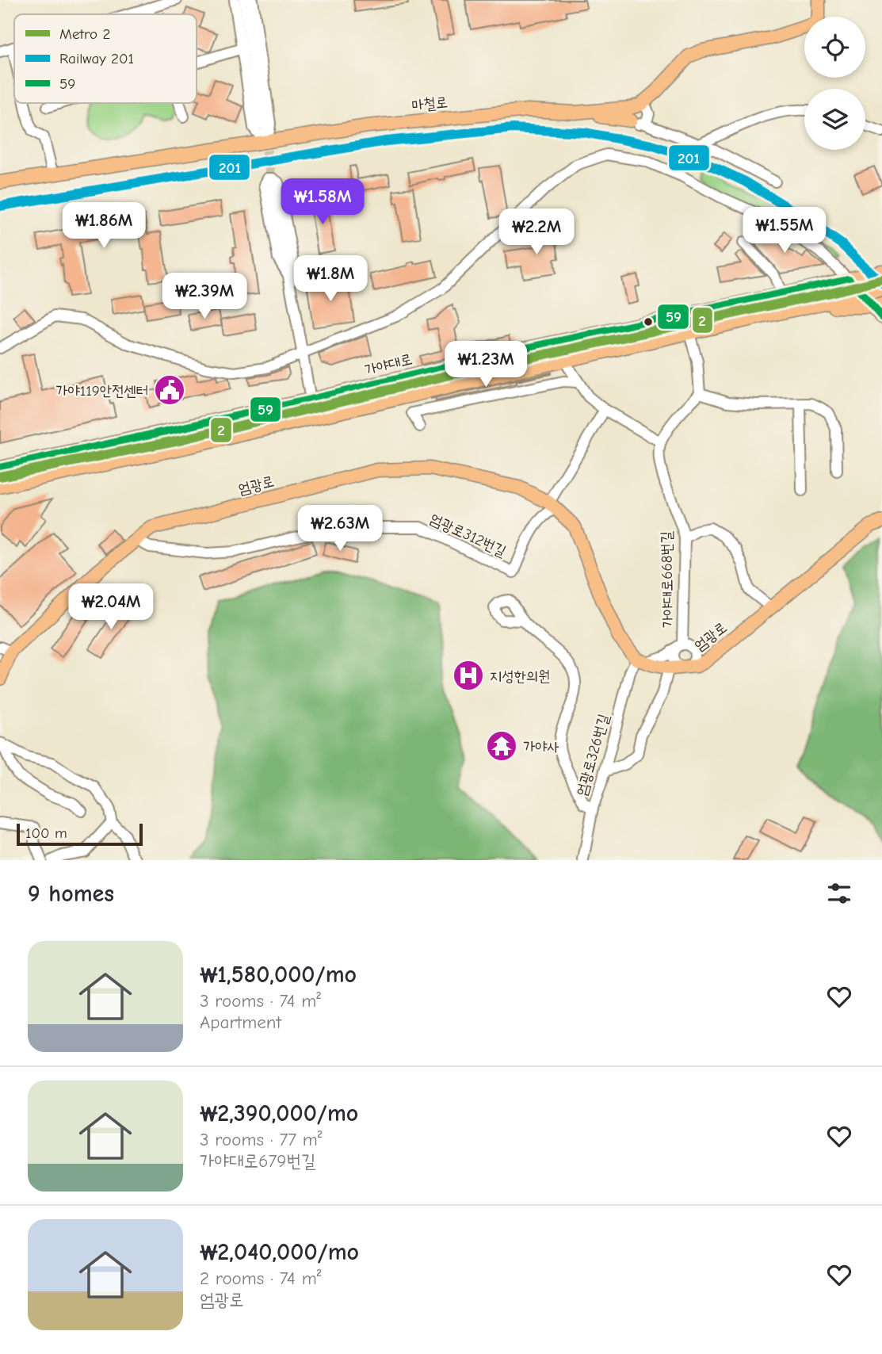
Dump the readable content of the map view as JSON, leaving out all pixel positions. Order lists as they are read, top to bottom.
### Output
{
  "streets": {
    "main road": ["마철로", "가야대로", "엄광로"],
    "street": ["엄광로312번길", "가야대로668번길", "엄광로326번길"]
  },
  "crossings": [
    ["엄광로", "엄광로312번길"],
    ["엄광로", "가야대로668번길"],
    ["엄광로", "엄광로326번길"]
  ],
  "places": {
    "public building": ["가야119안전센터"],
    "hospital": ["지성한의원"],
    "temple": ["가야사"]
  },
  "lines": ["rail line 201", "transit line 59", "metro line 2"],
  "legend": ["Metro 2", "Railway 201", "59"],
  "scale_bar": "100 m",
  "page": {
    "price": [
      "₩1.58M",
      "₩1.86M",
      "₩1.55M",
      "₩2.2M",
      "₩1.8M",
      "₩2.39M",
      "₩1.23M",
      "₩2.63M",
      "₩2.04M"
    ],
    "scale": "100 m",
    "heading": "9 homes",
    "list": [
      {
        "name": "₩1,580,000/mo",
        "note": "3 rooms · 74 m² · Apartment"
      },
      {
        "name": "₩2,390,000/mo",
        "note": "3 rooms · 77 m² · 가야대로679번길"
      },
      {
        "name": "₩2,040,000/mo",
        "note": "2 rooms · 74 m² · 엄광로"
      }
    ]
  }
}
